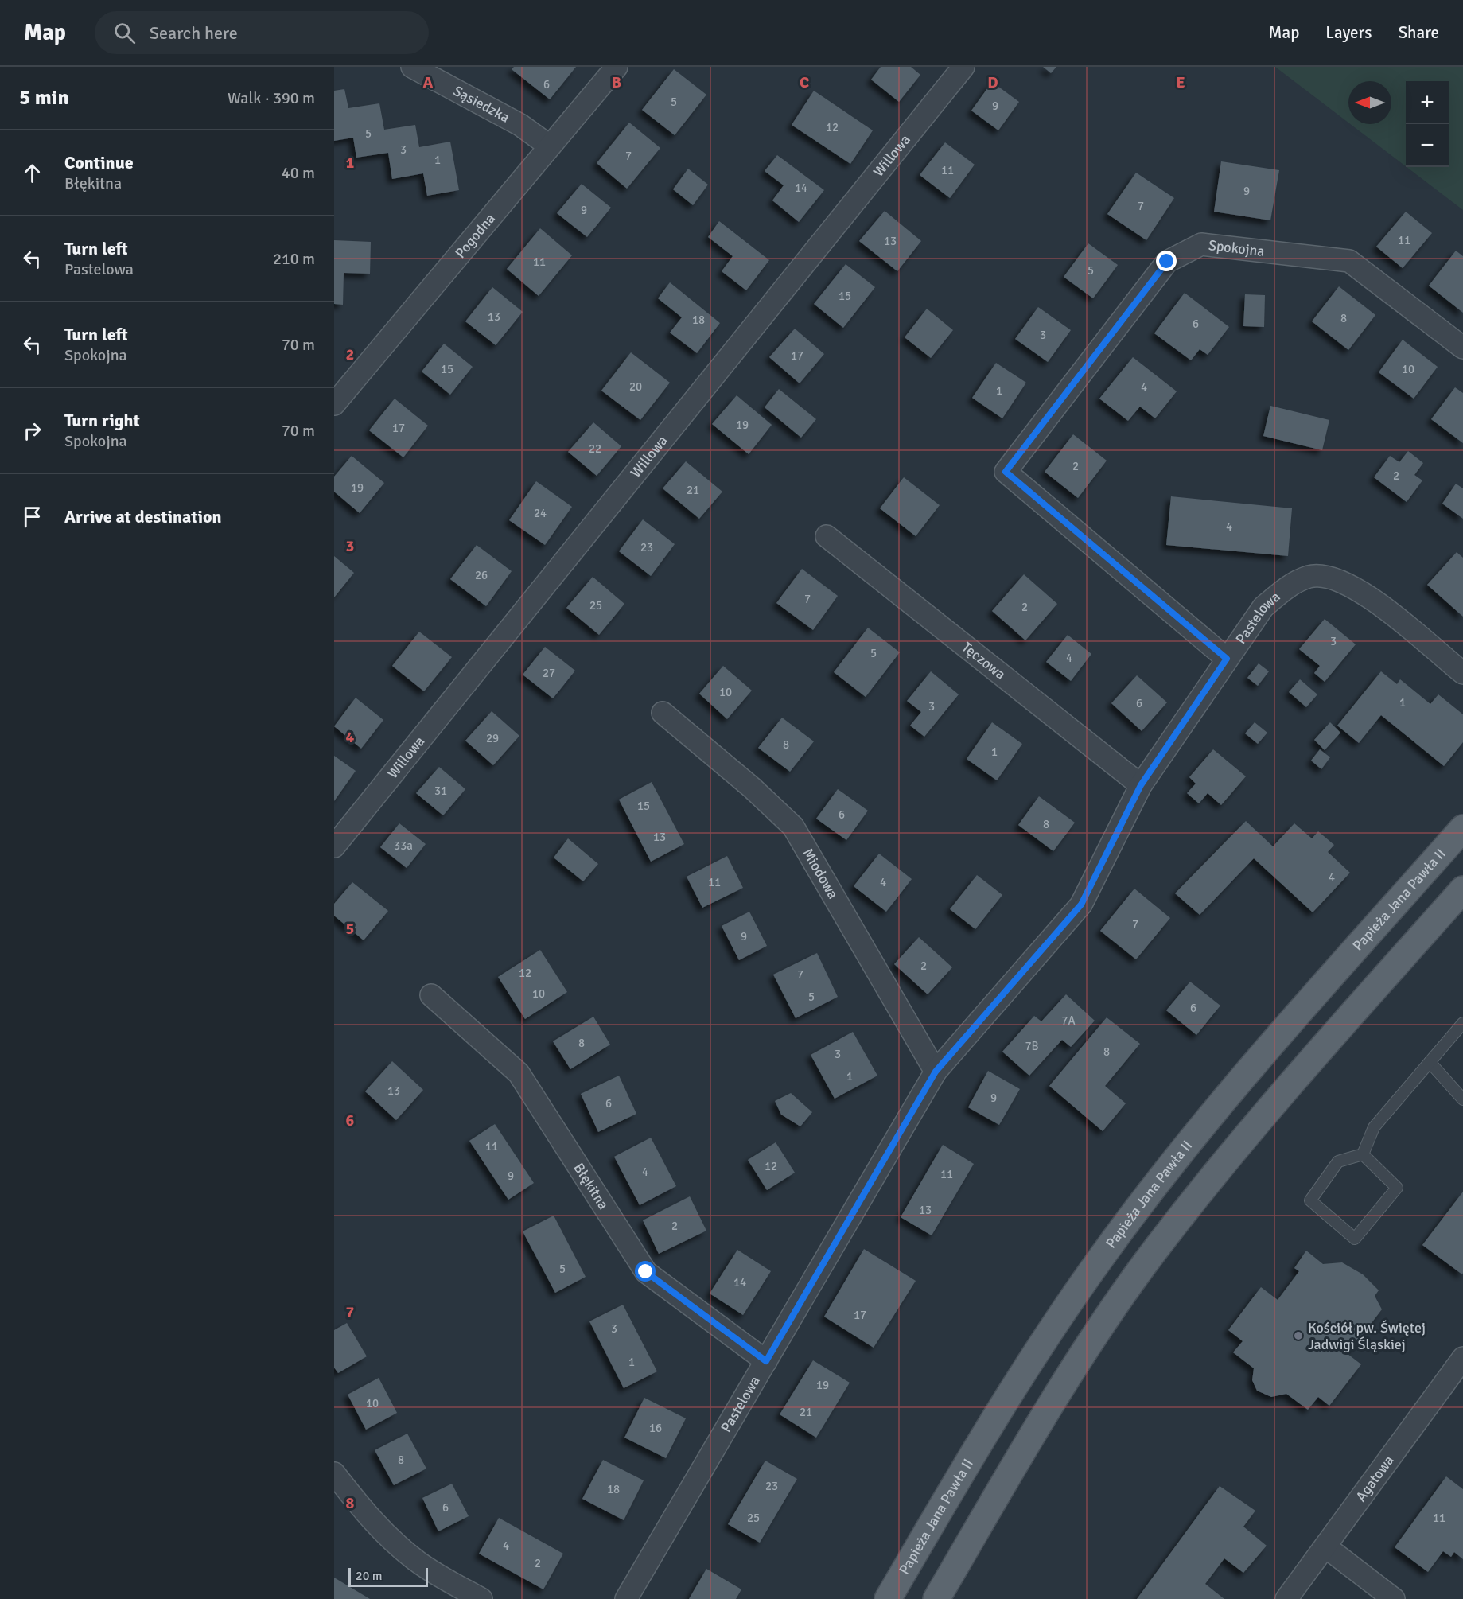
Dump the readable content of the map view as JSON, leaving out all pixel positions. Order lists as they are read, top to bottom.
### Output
{
  "streets": {
    "main road": ["Papieża Jana Pawła II"],
    "street": [
      "Sąsiedzka",
      "Willowa",
      "Pogodna",
      "Spokojna",
      "Pastelowa",
      "Tęczowa",
      "Miodowa",
      "Błękitna",
      "Agatowa"
    ]
  },
  "crossings": [
    ["Sąsiedzka", "Pogodna"],
    ["Spokojna", "Pastelowa"],
    ["Pastelowa", "Tęczowa"],
    ["Pastelowa", "Miodowa"],
    ["Pastelowa", "Błękitna"]
  ],
  "places": ["Kościół pw. Świętej Jadwigi Śląskiej"],
  "house_numbers": [
    "6",
    "5",
    "9",
    "12",
    "5",
    "3",
    "7",
    "1",
    "11",
    "14",
    "9",
    "7",
    "9",
    "11",
    "13",
    "11",
    "5",
    "15",
    "13",
    "8",
    "18",
    "6",
    "3",
    "17",
    "15",
    "10",
    "20",
    "4",
    "1",
    "19",
    "17",
    "22",
    "2",
    "2",
    "19",
    "21",
    "24",
    "4",
    "23",
    "26",
    "7",
    "25",
    "2",
    "3",
    "5",
    "4",
    "27",
    "10",
    "1",
    "6",
    "3",
    "29",
    "8",
    "1",
    "31",
    "15",
    "6",
    "8",
    "13",
    "33a",
    "4",
    "11",
    "4",
    "7",
    "9",
    "2",
    "12",
    "7",
    "10",
    "5",
    "6",
    "7A",
    "8",
    "7B",
    "8",
    "3",
    "1",
    "13",
    "9",
    "6",
    "11",
    "12",
    "4",
    "11",
    "9",
    "13",
    "2",
    "5",
    "14",
    "17",
    "3",
    "1",
    "19",
    "10",
    "21",
    "16",
    "8",
    "23",
    "18",
    "6",
    "25",
    "11",
    "4",
    "2"
  ],
  "scale_bar": "20 m",
  "north": "left",
  "page": {
    "header": "Map",
    "search": "Search here",
    "nav": ["Map", "Layers", "Share"],
    "heading": ["5 min", "Walk · 390 m"],
    "map_buttons": ["+", "−"],
    "list": [
      ["Continue", "Błękitna", "40 m"],
      ["Turn left", "Pastelowa", "210 m"],
      ["Turn left", "Spokojna", "70 m"],
      ["Turn right", "Spokojna", "70 m"],
      "Arrive at destination"
    ],
    "scale": "20 m"
  },
  "grid": {
    "columns": [
      "A",
      "B",
      "C",
      "D",
      "E"
    ],
    "rows": [
      "1",
      "2",
      "3",
      "4",
      "5",
      "6",
      "7",
      "8"
    ]
  }
}
